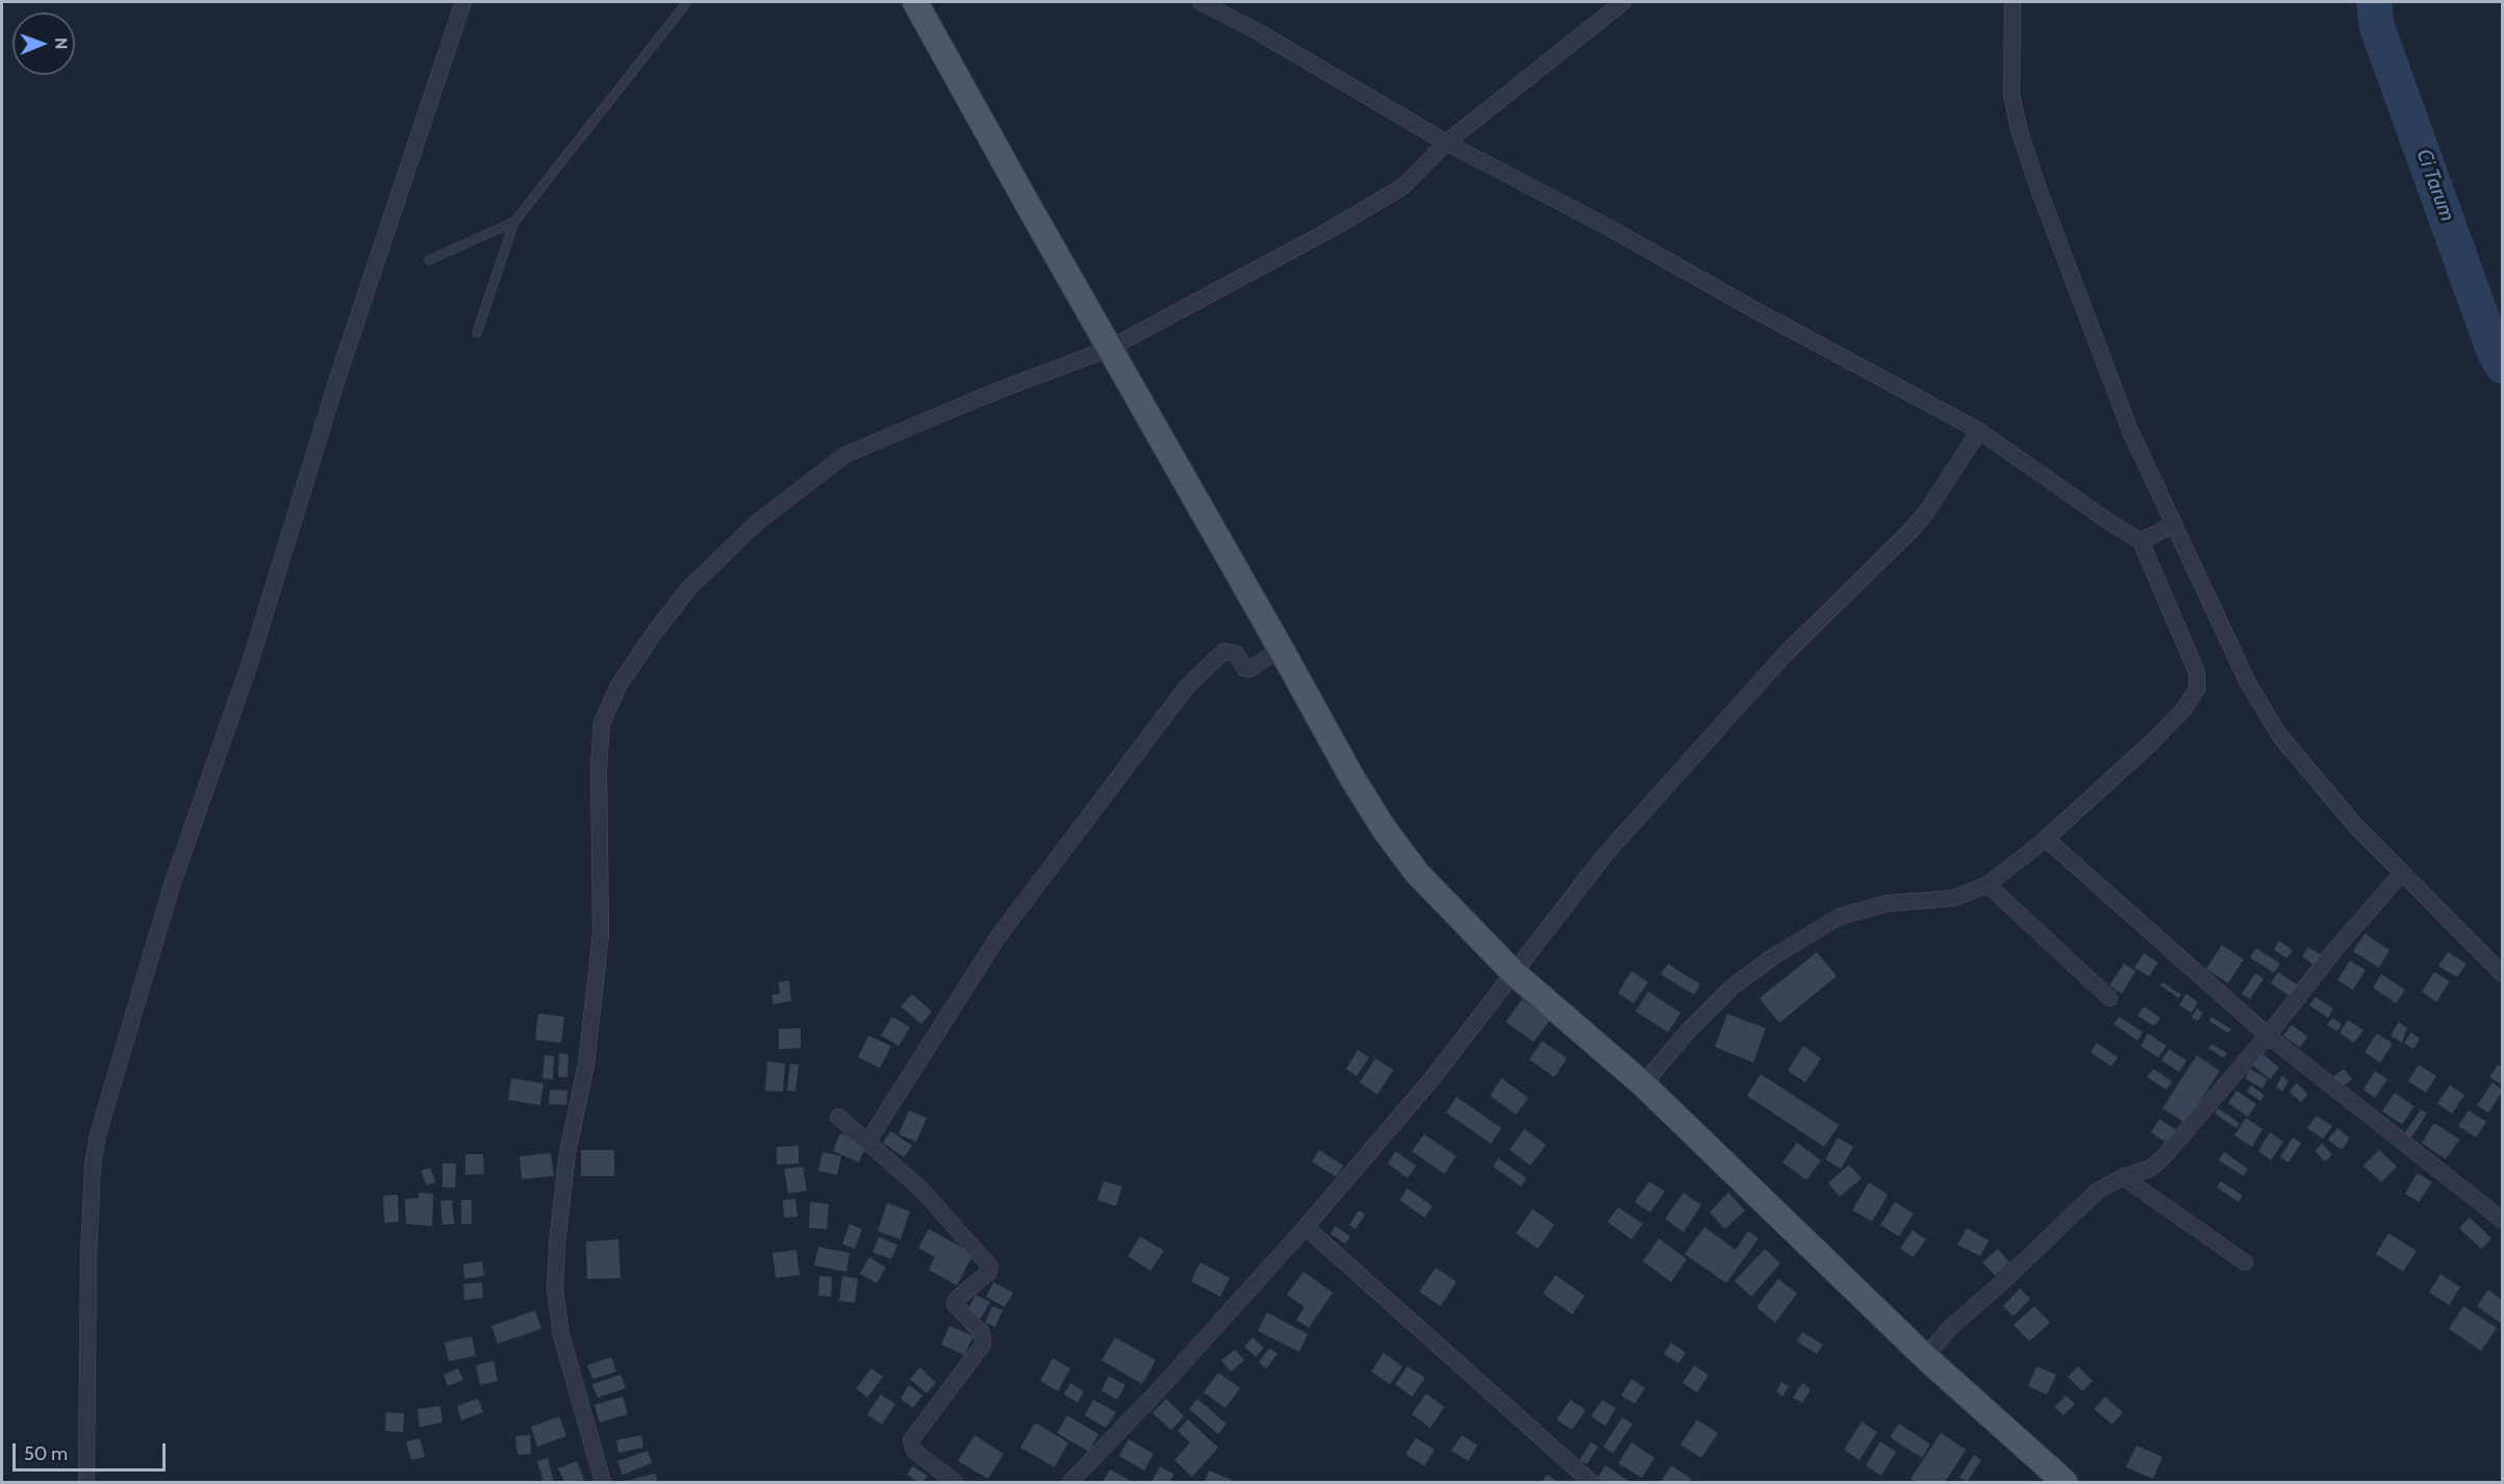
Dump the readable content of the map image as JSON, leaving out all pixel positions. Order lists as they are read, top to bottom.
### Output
{
  "water": ["Ci Tarum"],
  "scale_bar": "50 m",
  "north": "right"
}
